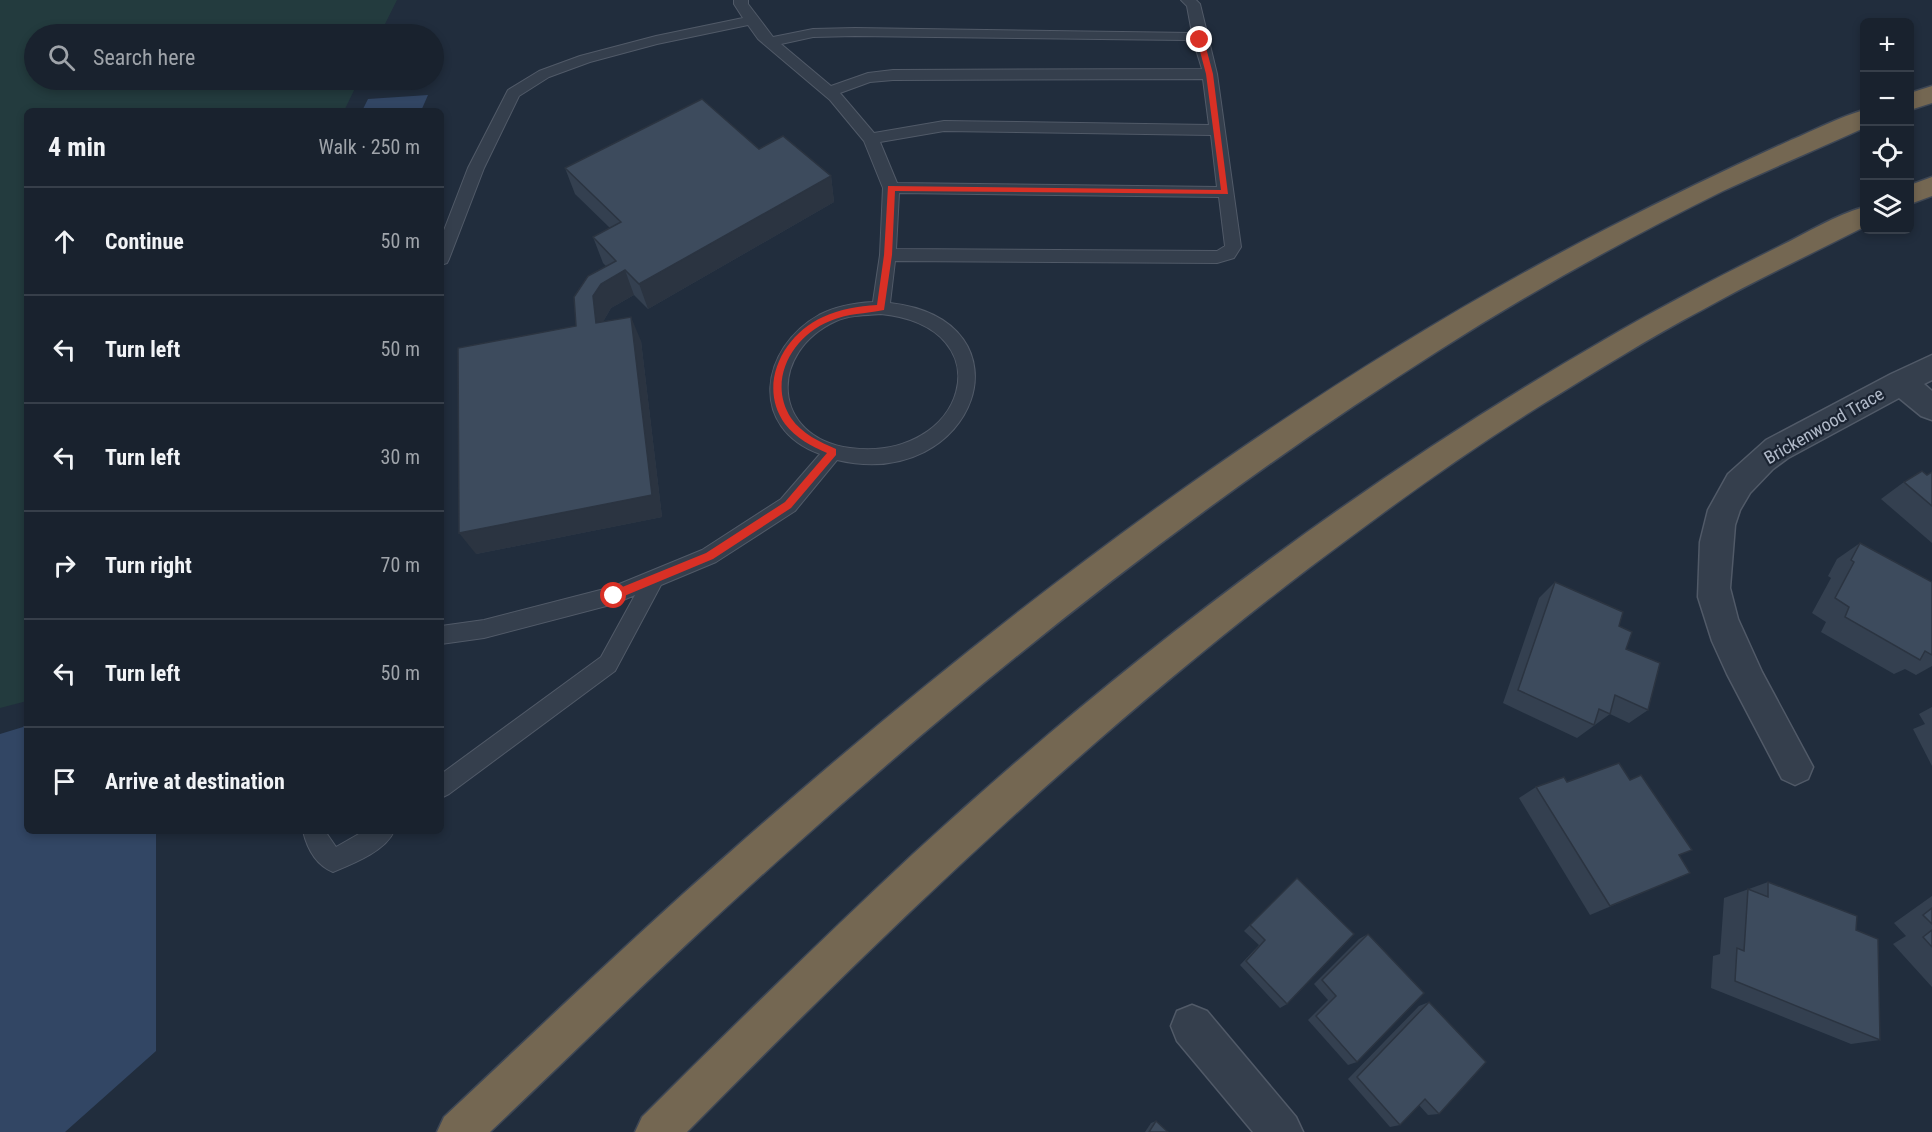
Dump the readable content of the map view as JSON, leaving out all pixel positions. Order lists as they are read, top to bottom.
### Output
{
  "streets": {
    "street": ["Brickenwood Trace"]
  },
  "page": {
    "map_buttons": ["+", "−"],
    "search": "Search here",
    "heading": ["4 min", "Walk · 250 m"],
    "list": [
      ["Continue", "50 m"],
      ["Turn left", "50 m"],
      ["Turn left", "30 m"],
      ["Turn right", "70 m"],
      ["Turn left", "50 m"],
      "Arrive at destination"
    ]
  }
}
